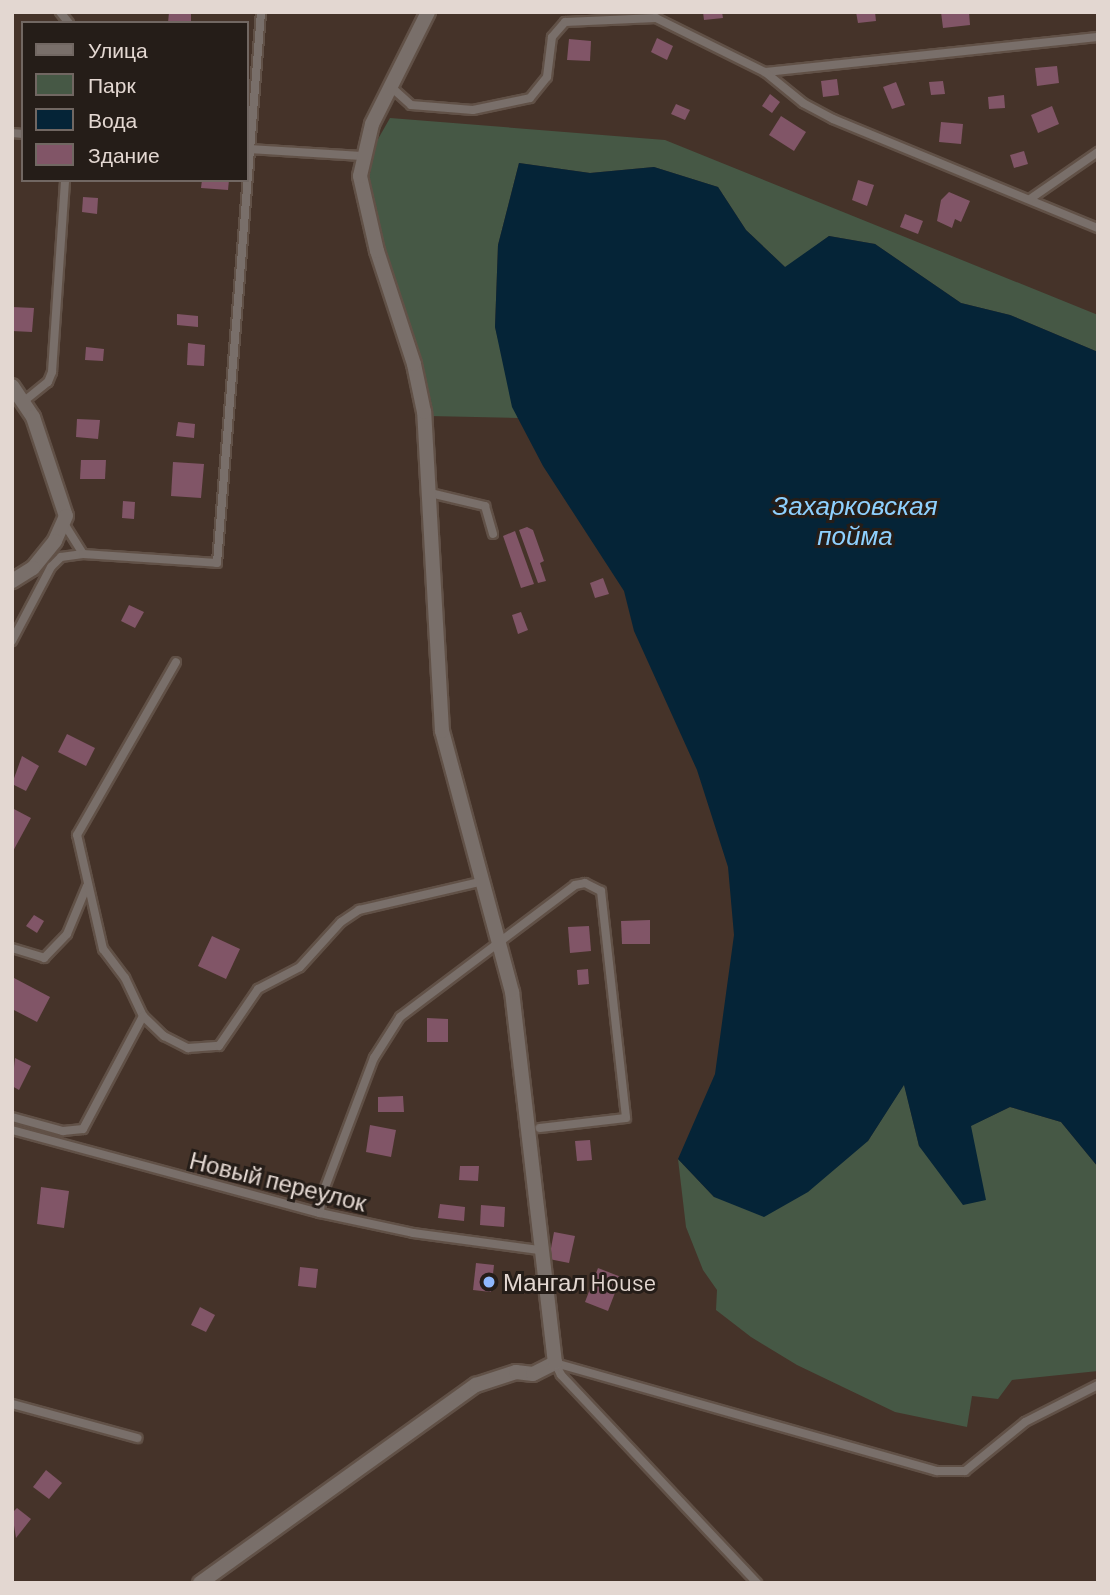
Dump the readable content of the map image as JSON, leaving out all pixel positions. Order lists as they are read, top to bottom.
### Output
{
  "streets": {
    "lane": ["Новый переулок"]
  },
  "water": ["Захарковская пойма"],
  "places": ["Мангал House"],
  "legend": [
    "Улица",
    "Парк",
    "Вода",
    "Здание"
  ]
}
